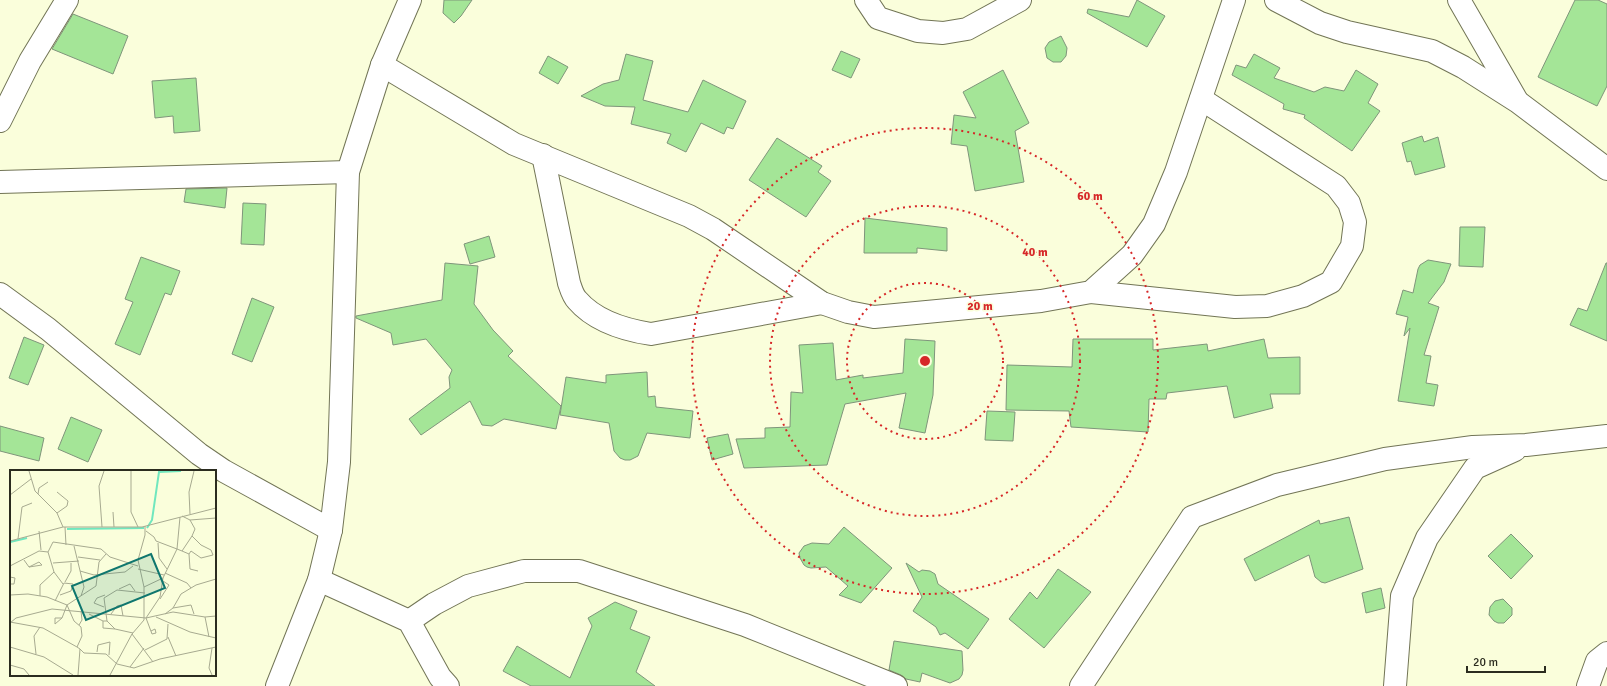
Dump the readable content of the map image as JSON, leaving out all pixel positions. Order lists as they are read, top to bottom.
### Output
{
  "scale_bar": "20 m",
  "rings": ["60 m", "40 m", "20 m"]
}
